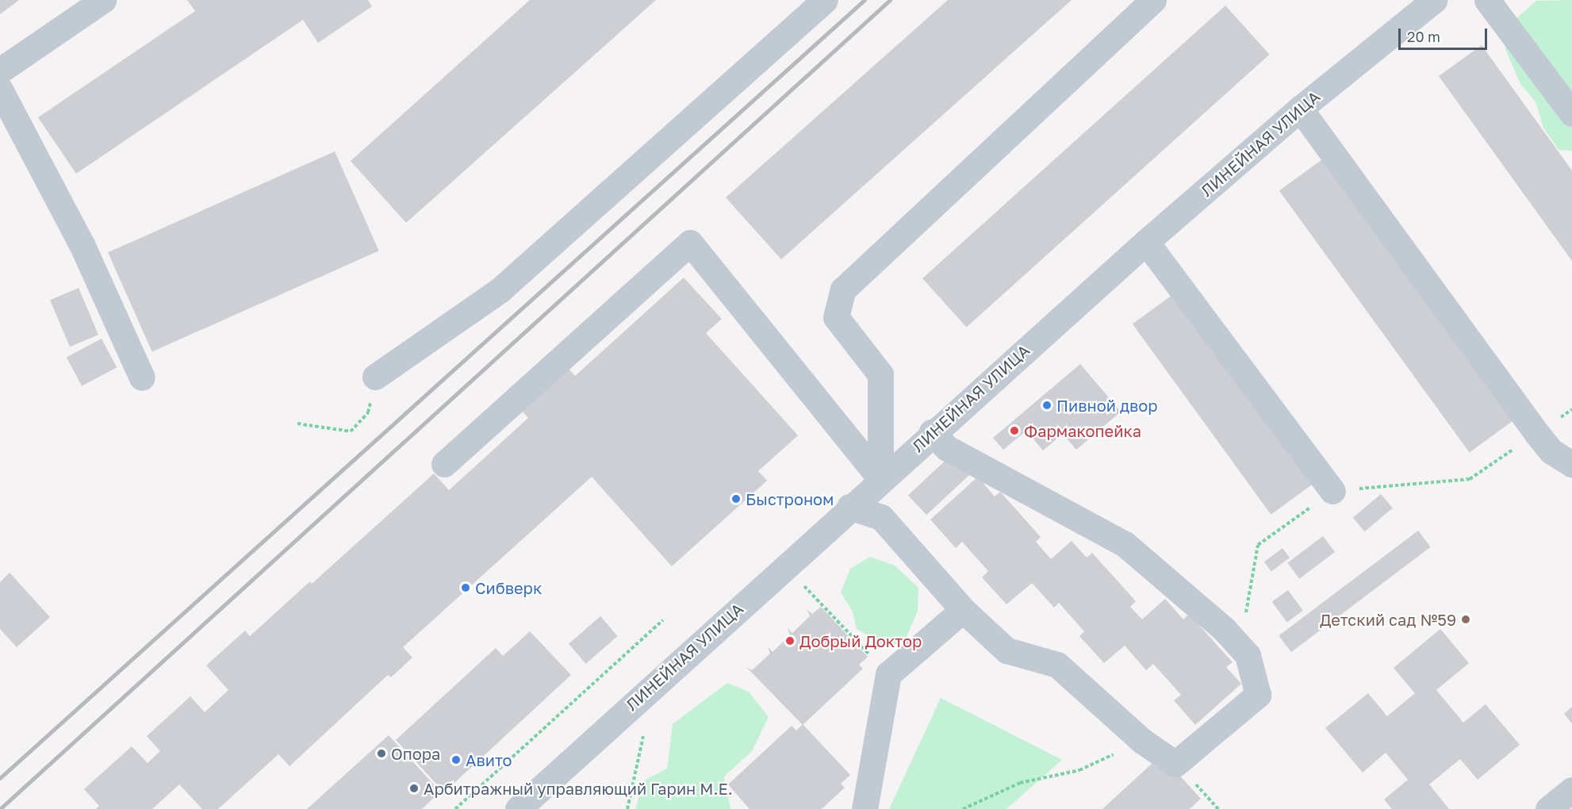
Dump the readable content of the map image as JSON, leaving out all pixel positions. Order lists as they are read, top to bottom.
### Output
{
  "streets": {
    "street": ["ЛИНЕЙНАЯ УЛИЦА"]
  },
  "places": [
    "Пивной двор",
    "Фармакопейка",
    "Быстроном",
    "Сибверк",
    "Детский сад №59",
    "Добрый Доктор",
    "Опора",
    "Авито",
    "Арбитражный управляющий Гарин М.Е."
  ],
  "scale_bar": "20 m"
}
